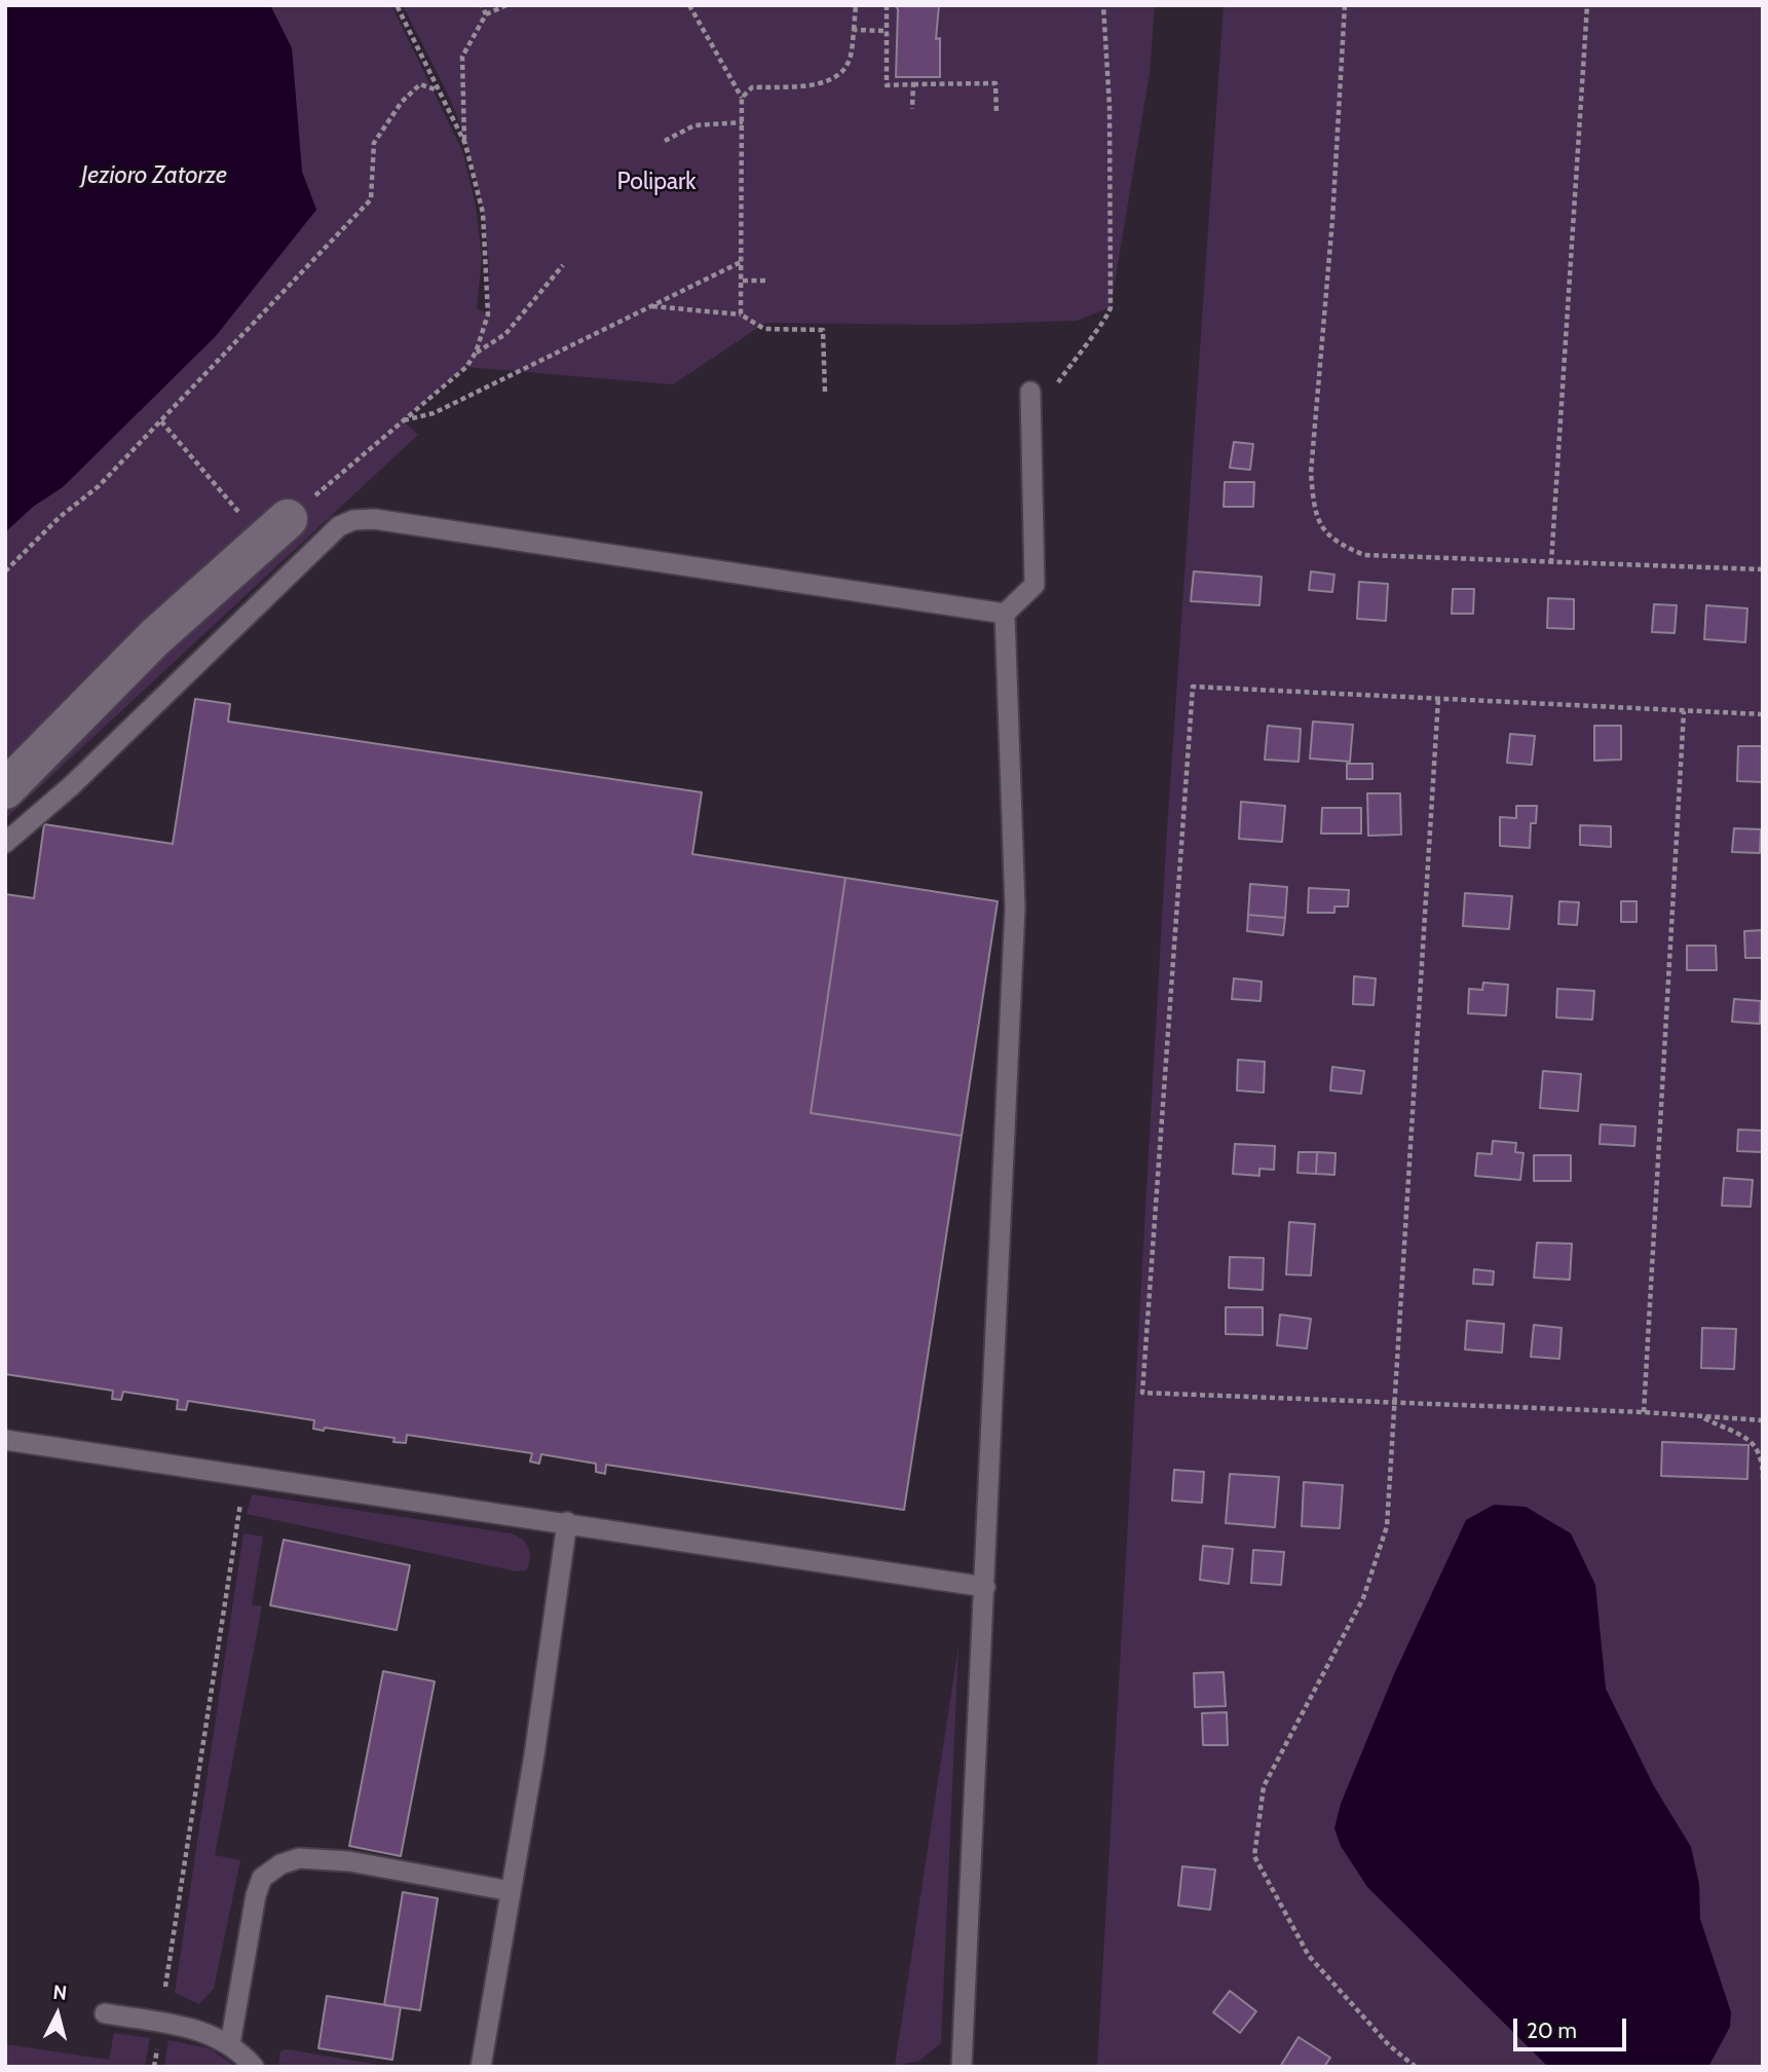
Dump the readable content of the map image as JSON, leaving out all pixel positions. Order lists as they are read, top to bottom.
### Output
{
  "water": ["Jezioro Zatorze"],
  "parks": ["Polipark"],
  "scale_bar": "20 m",
  "north": "top"
}
